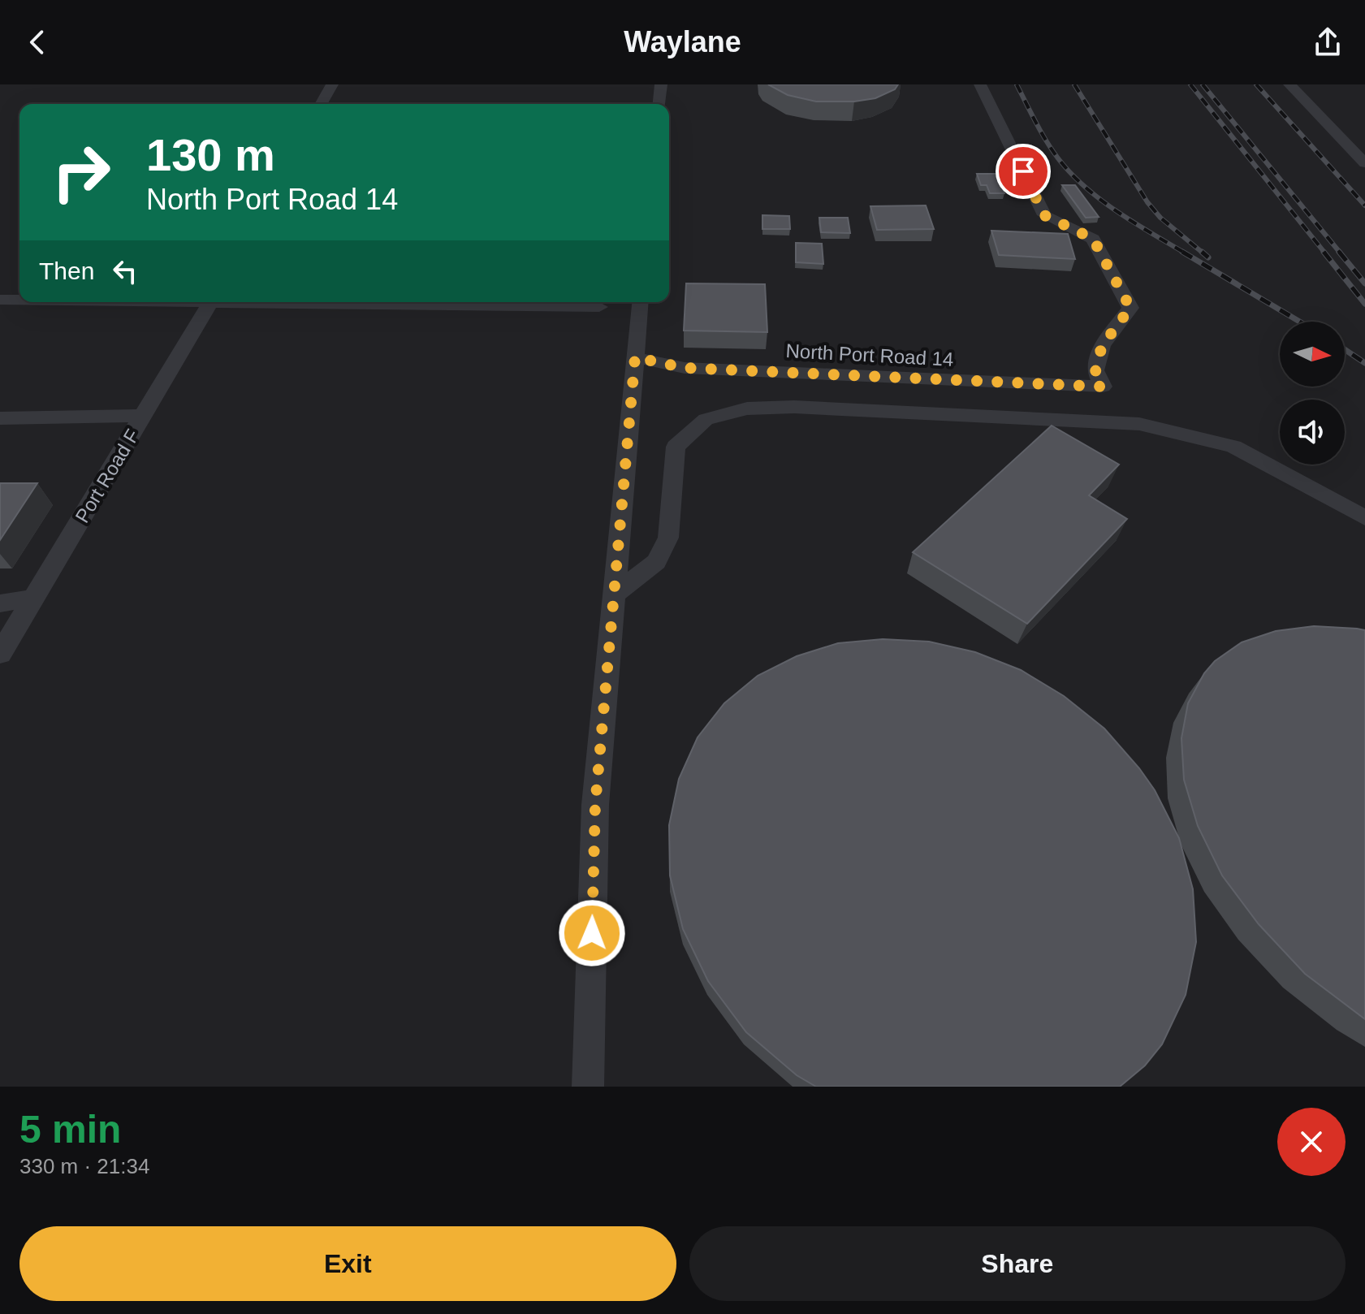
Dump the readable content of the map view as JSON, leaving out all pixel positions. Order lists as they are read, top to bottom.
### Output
{
  "streets": {
    "lane": ["North Port Road 14", "Port Road F"]
  },
  "north": "right",
  "page": {
    "header": "Waylane",
    "turn": ["130 m", "North Port Road 14"],
    "then": "Then",
    "heading": ["5 min", "330 m · 21:34"],
    "buttons": ["Exit", "Share"]
  }
}
